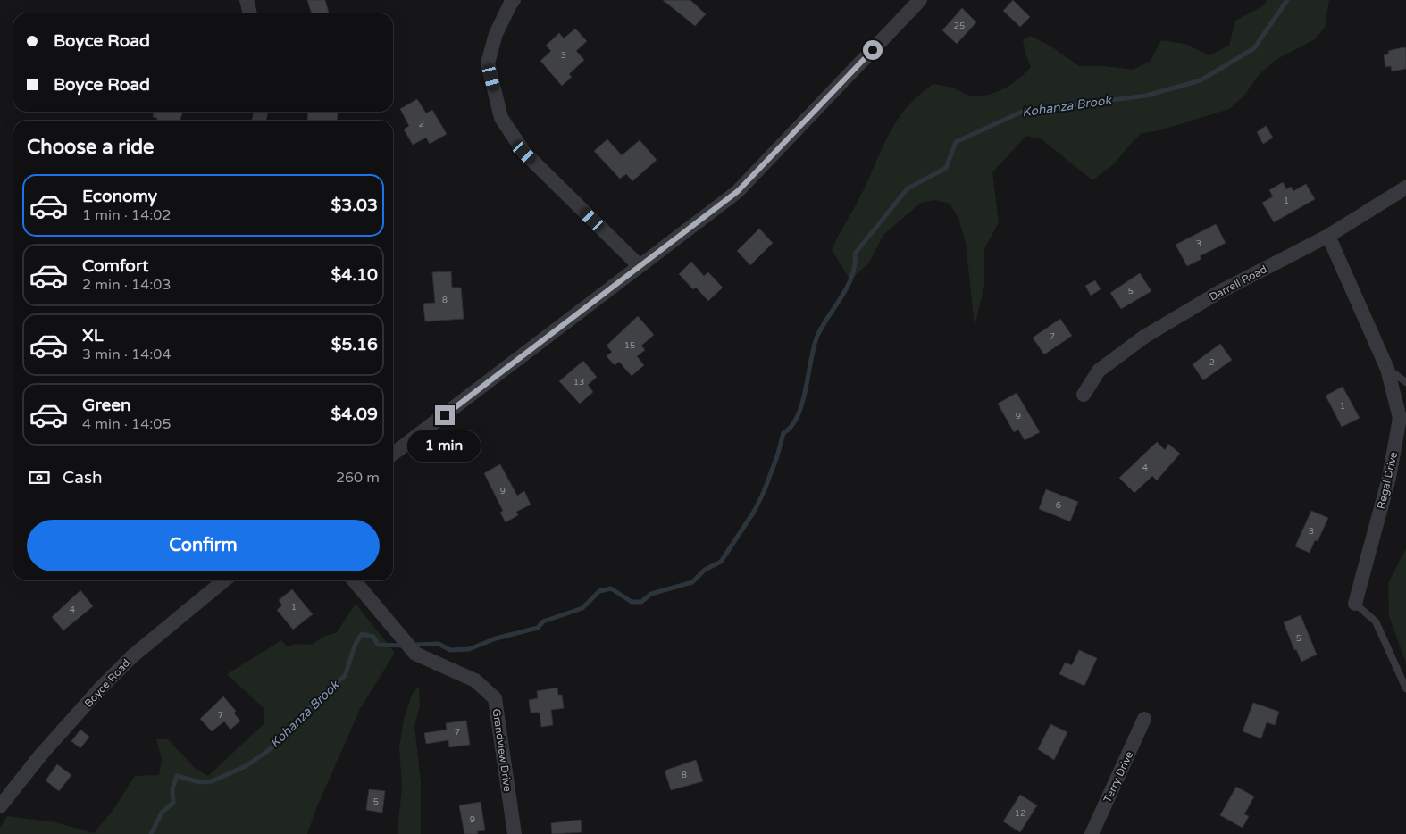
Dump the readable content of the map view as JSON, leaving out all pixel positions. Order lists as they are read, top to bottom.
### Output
{
  "streets": {
    "street": [
      "Darrell Road",
      "Regal Drive",
      "Boyce Road",
      "Grandview Drive",
      "Terry Drive"
    ]
  },
  "crossings": [
    ["Darrell Road", "Regal Drive"]
  ],
  "water": ["Kohanza Brook"],
  "house_numbers": [
    "25",
    "3",
    "2",
    "1",
    "3",
    "5",
    "8",
    "7",
    "15",
    "2",
    "13",
    "1",
    "9",
    "4",
    "9",
    "6",
    "3",
    "1",
    "4",
    "5",
    "7",
    "7",
    "8",
    "5",
    "12",
    "9"
  ],
  "page": {
    "banner": ["Boyce Road", "Boyce Road"],
    "heading": "Choose a ride",
    "list": [
      {
        "name": "Economy",
        "note": "1 min · 14:02",
        "value": "$3.03"
      },
      {
        "name": "Comfort",
        "note": "2 min · 14:03",
        "value": "$4.10"
      },
      {
        "name": "XL",
        "note": "3 min · 14:04",
        "value": "$5.16"
      },
      {
        "name": "Green",
        "note": "4 min · 14:05",
        "value": "$4.09"
      }
    ],
    "bubble": "1 min",
    "pay": ["Cash", "260 m"],
    "buttons": "Confirm"
  }
}
